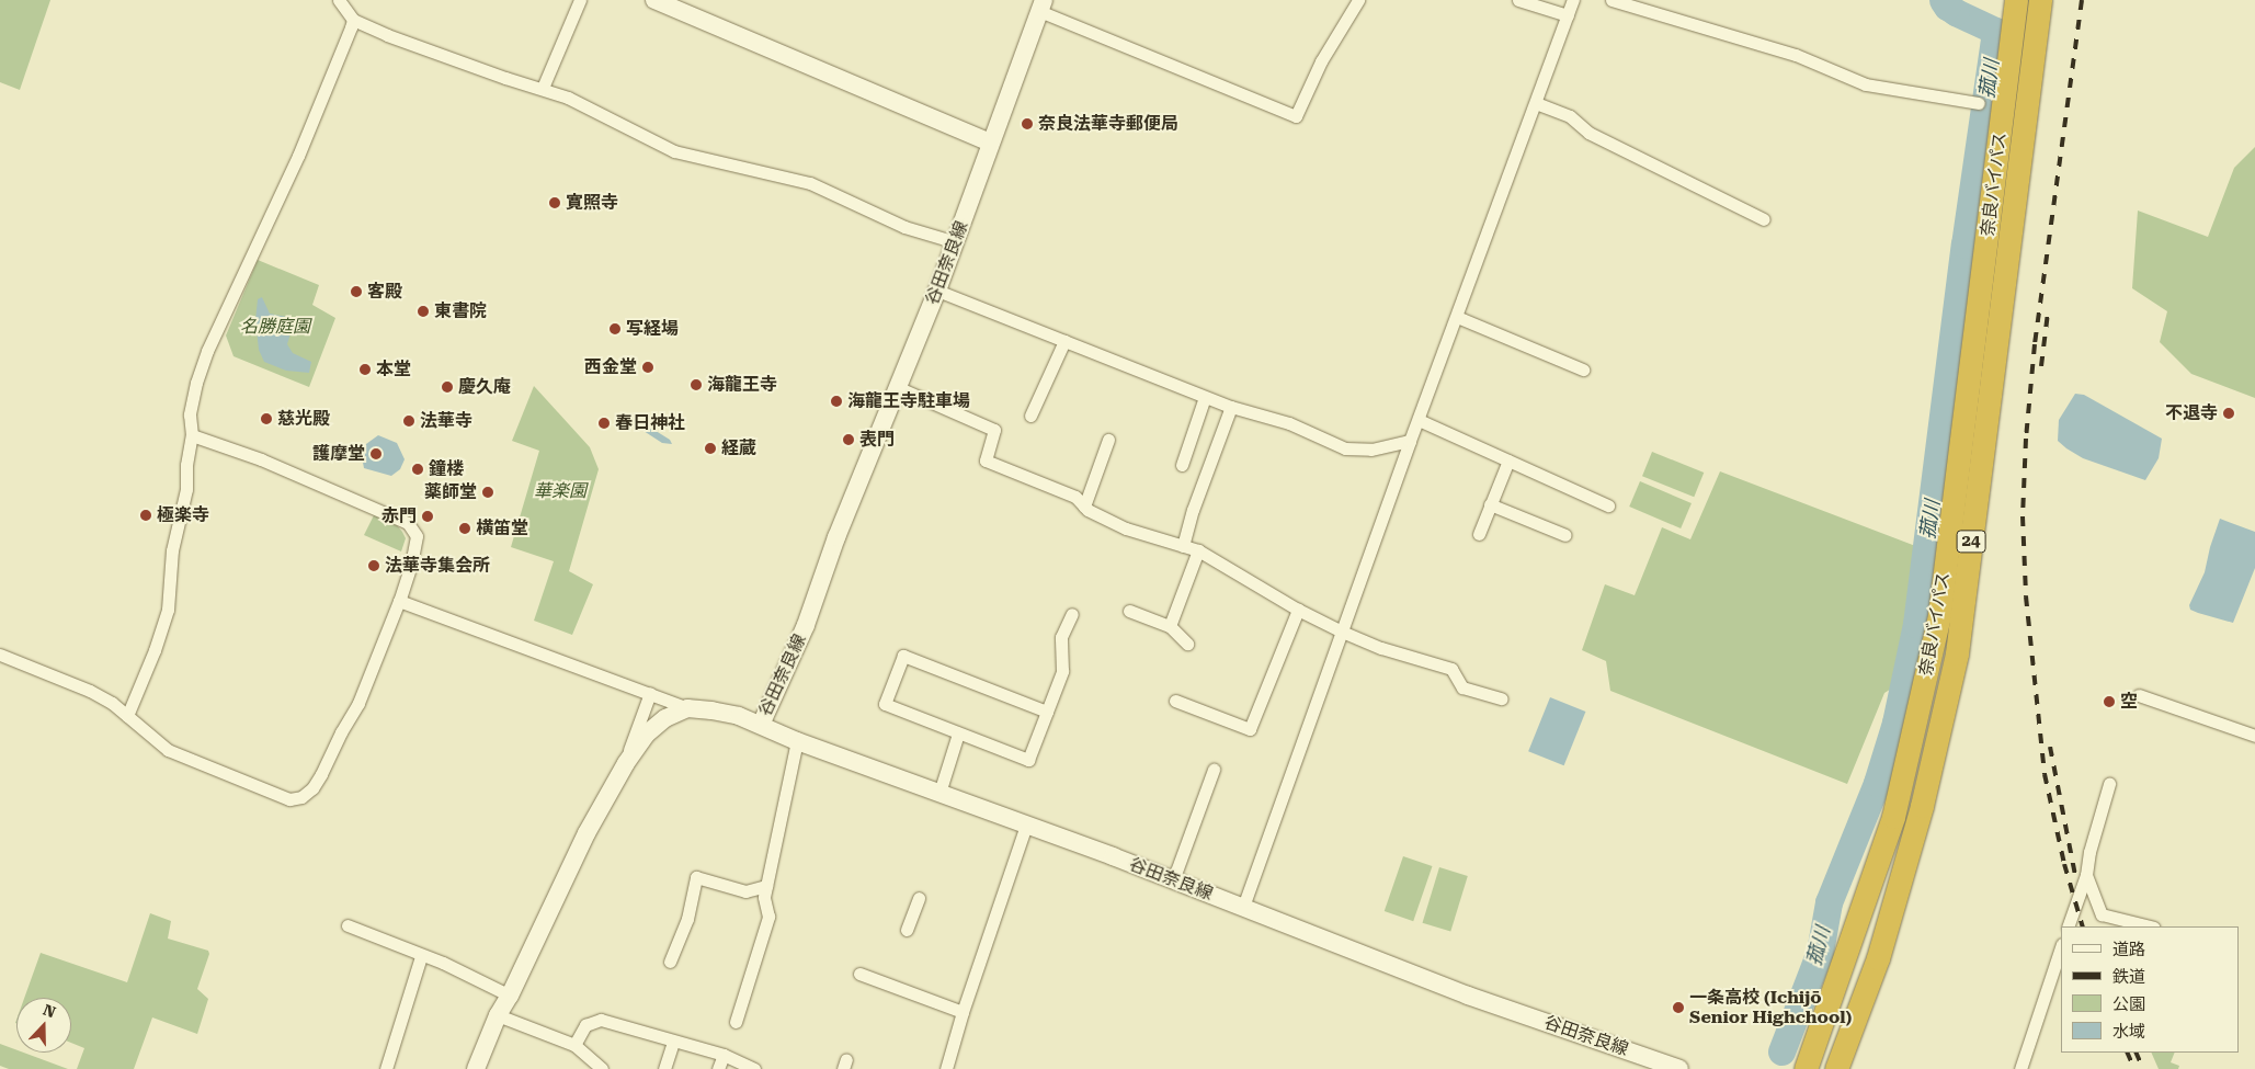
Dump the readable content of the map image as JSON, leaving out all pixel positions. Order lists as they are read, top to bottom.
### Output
{
  "streets": {
    "highway": ["奈良バイパス", "24"],
    "main road": ["谷田奈良線"]
  },
  "water": ["菰川"],
  "parks": ["名勝庭園", "華楽園"],
  "places": [
    "奈良法華寺郵便局",
    "寛照寺",
    "客殿",
    "東書院",
    "写経場",
    "西金堂",
    "本堂",
    "海龍王寺",
    "慶久庵",
    "海龍王寺駐車場",
    "不退寺",
    "慈光殿",
    "法華寺",
    "春日神社",
    "表門",
    "経蔵",
    "護摩堂",
    "鐘楼",
    "薬師堂",
    "極楽寺",
    "赤門",
    "横笛堂",
    "法華寺集会所",
    "空",
    "一条高校 (Ichijō Senior Highchool)"
  ],
  "legend": [
    "道路",
    "鉄道",
    "公園",
    "水域"
  ],
  "north": "top"
}
